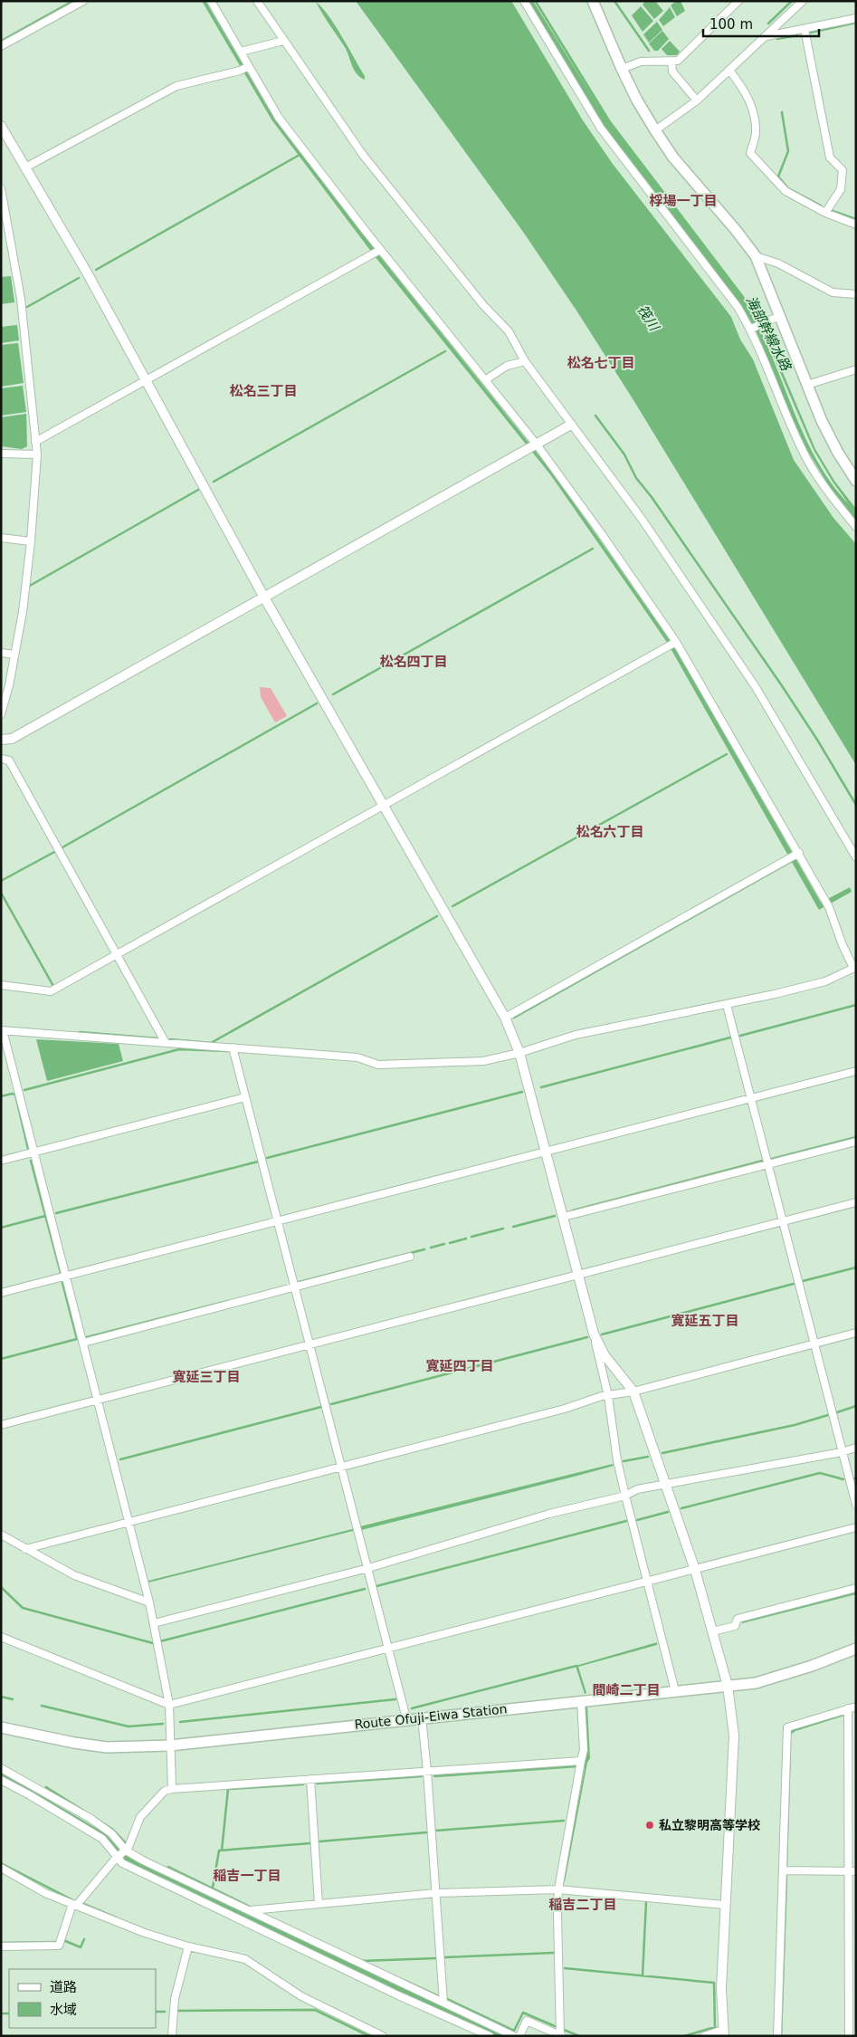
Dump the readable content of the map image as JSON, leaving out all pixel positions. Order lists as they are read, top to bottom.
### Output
{
  "streets": {
    "main road": ["Route Ofuji-Eiwa Station"]
  },
  "districts": [
    "桴場一丁目",
    "松名七丁目",
    "松名三丁目",
    "松名四丁目",
    "松名六丁目",
    "寛延五丁目",
    "寛延四丁目",
    "寛延三丁目",
    "間崎二丁目",
    "稲吉一丁目",
    "稲吉二丁目"
  ],
  "water": ["筏川", "海部幹線水路"],
  "places": ["私立黎明高等学校"],
  "legend": ["道路", "水域"],
  "scale_bar": "100 m"
}
